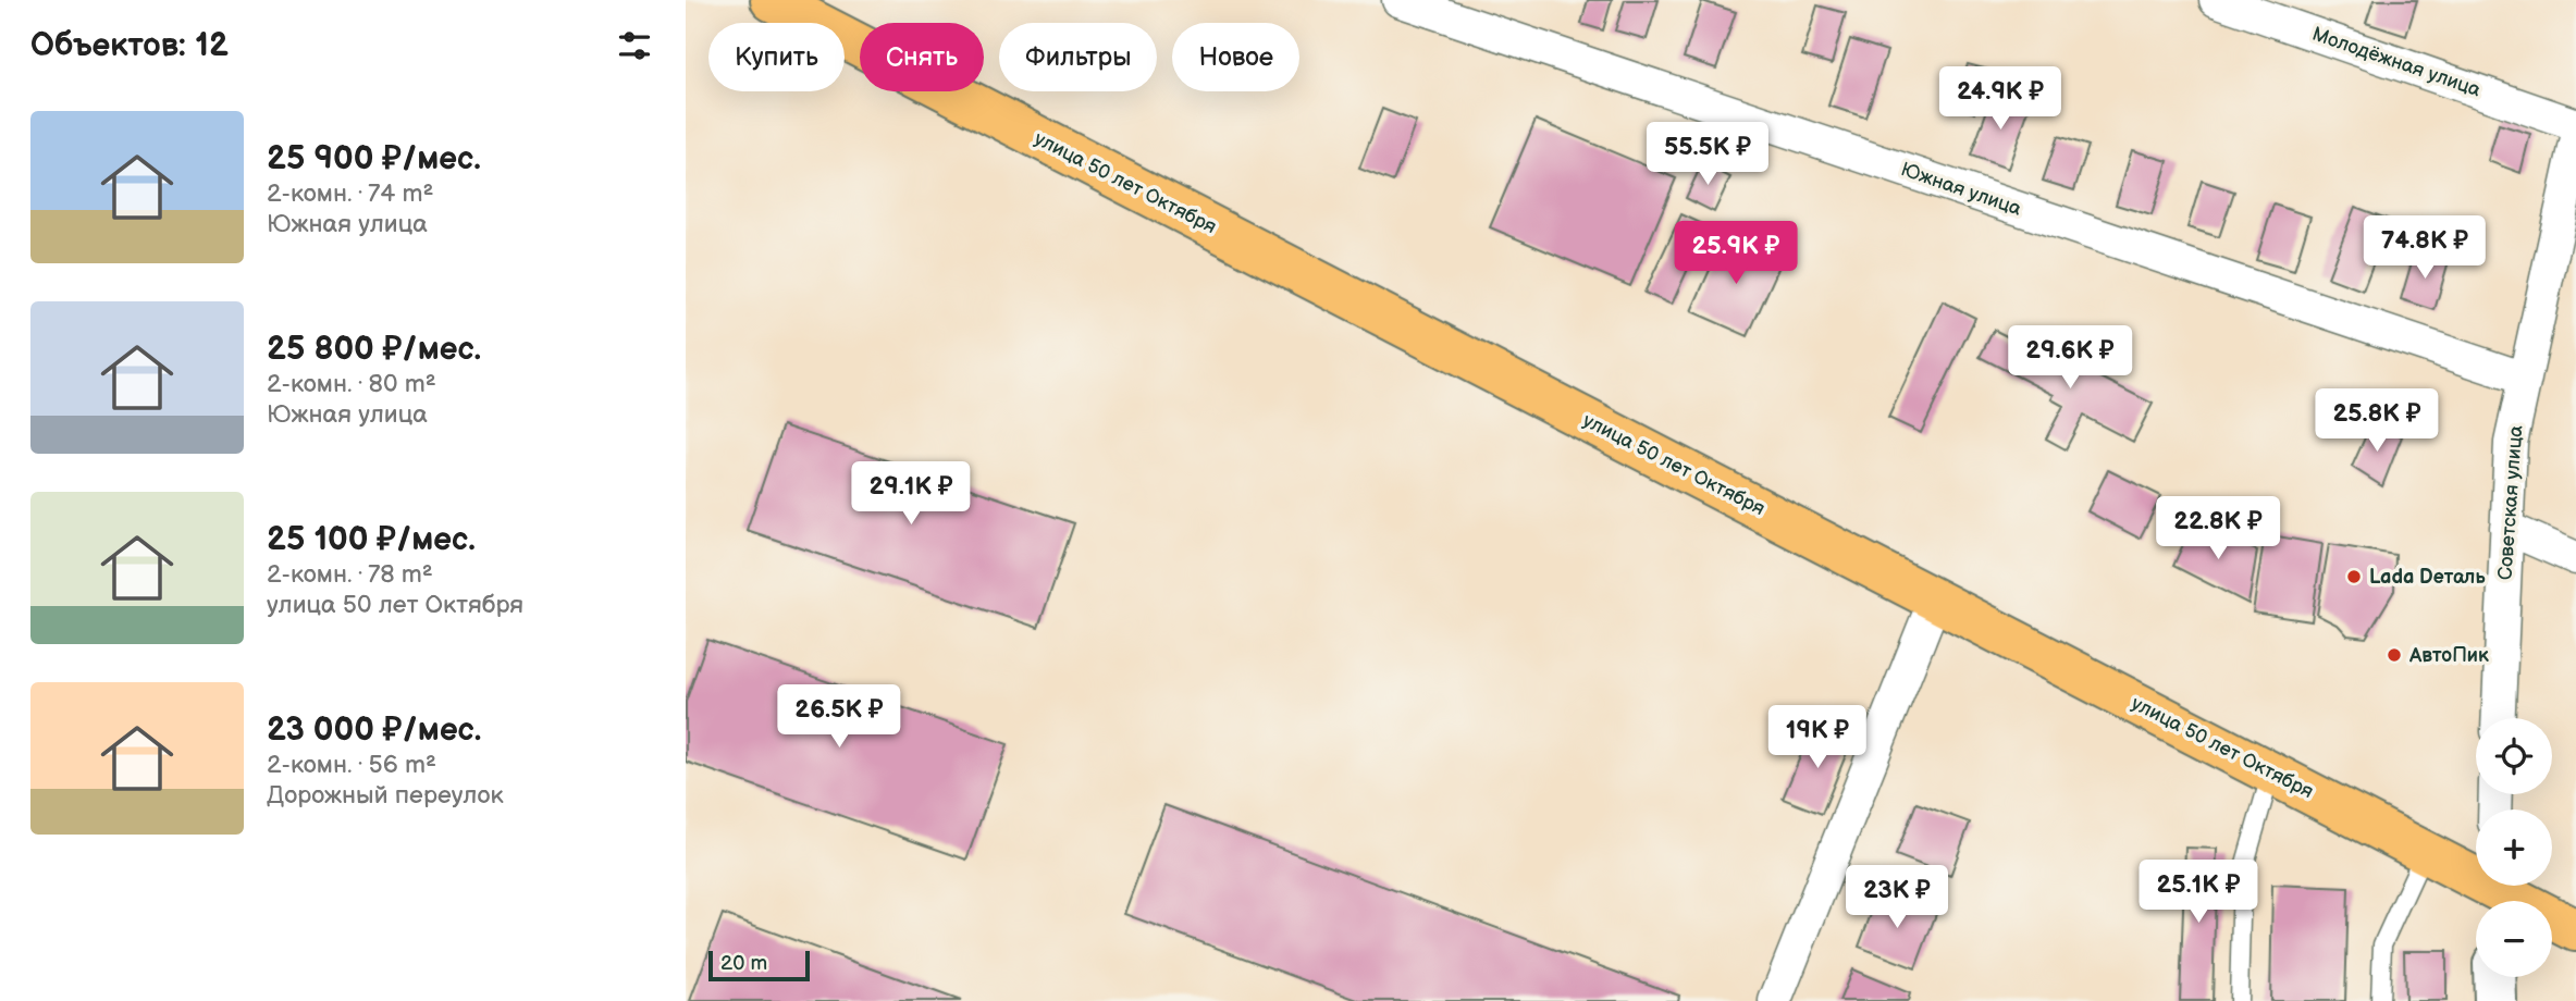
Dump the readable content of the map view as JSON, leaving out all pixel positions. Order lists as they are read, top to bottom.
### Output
{
  "streets": {
    "main road": ["улица 50 лет Октября"],
    "street": ["Молодёжная улица", "Южная улица", "Советская улица"]
  },
  "crossings": [
    ["Южная улица", "Советская улица"]
  ],
  "places": ["Lada Dеталь", "АвтоПик"],
  "scale_bar": "20 m",
  "page": {
    "heading": "Объектов: 12",
    "chip": [
      "Купить",
      "Снять",
      "Фильтры",
      "Новое"
    ],
    "price": [
      "24.9K ₽",
      "55.5K ₽",
      "74.8K ₽",
      "25.9K ₽",
      "29.6K ₽",
      "25.8K ₽",
      "29.1K ₽",
      "22.8K ₽",
      "26.5K ₽",
      "19K ₽",
      "25.1K ₽",
      "23K ₽"
    ],
    "list": [
      {
        "name": "25 900 ₽/мес.",
        "note": "2-комн. · 74 m² · Южная улица"
      },
      {
        "name": "25 800 ₽/мес.",
        "note": "2-комн. · 80 m² · Южная улица"
      },
      {
        "name": "25 100 ₽/мес.",
        "note": "2-комн. · 78 m² · улица 50 лет Октября"
      },
      {
        "name": "23 000 ₽/мес.",
        "note": "2-комн. · 56 m² · Дорожный переулок"
      }
    ],
    "map_buttons": ["+", "−"],
    "scale": "20 m"
  }
}
